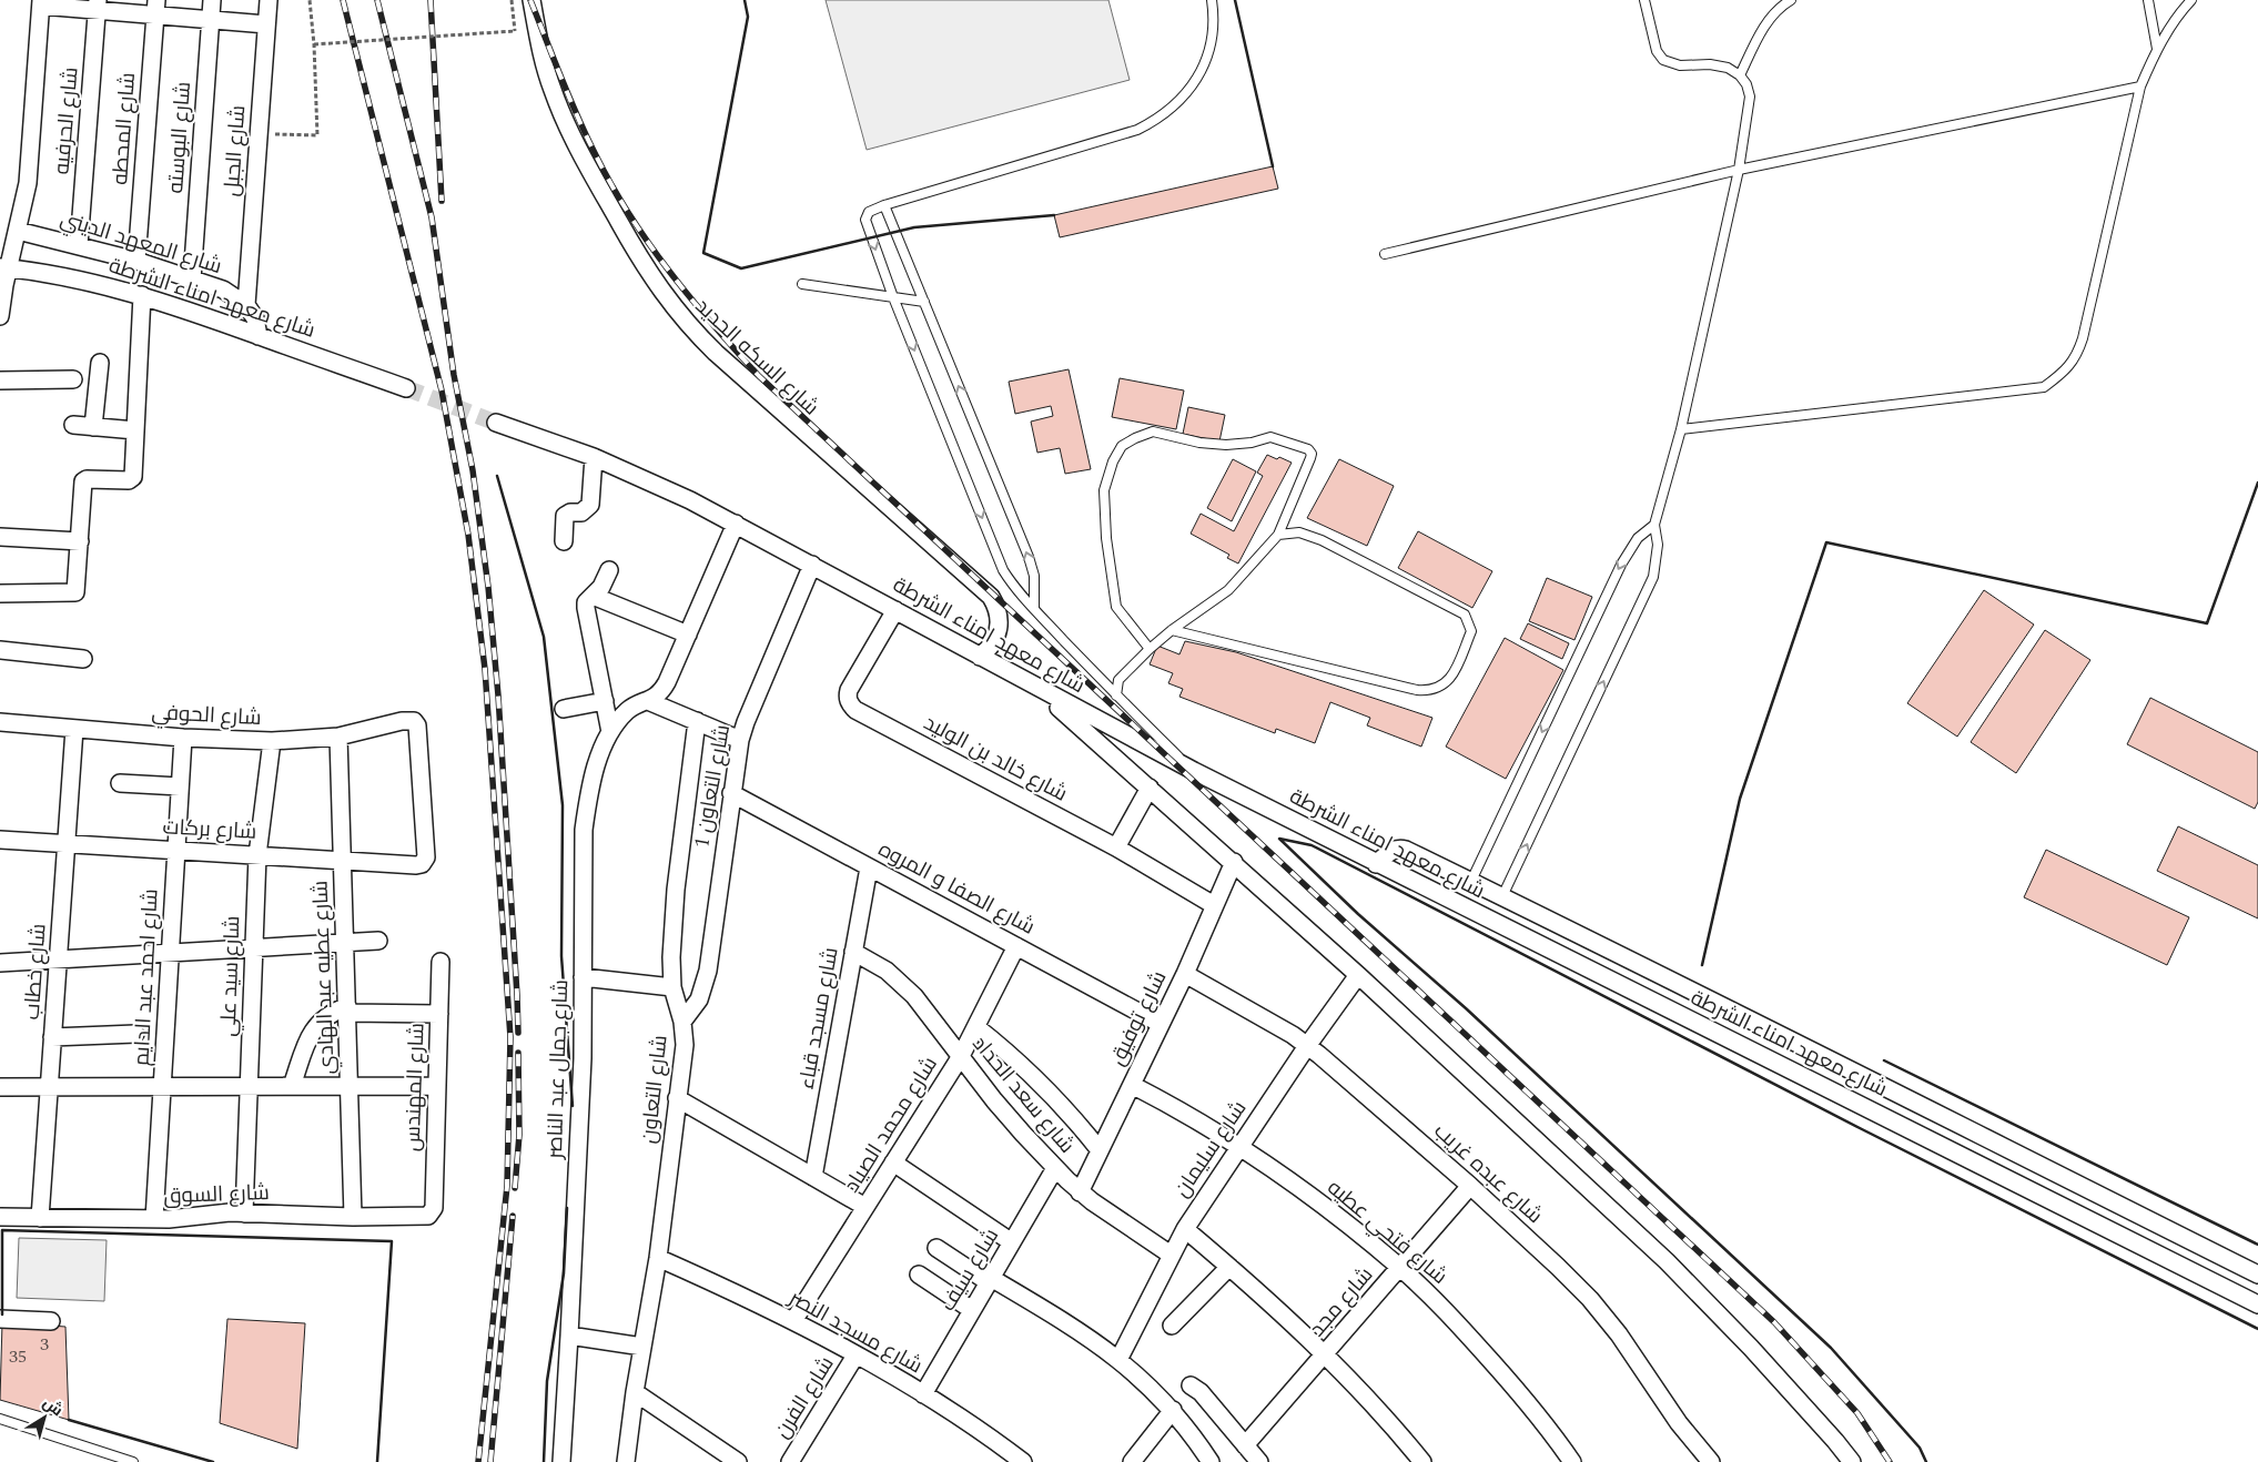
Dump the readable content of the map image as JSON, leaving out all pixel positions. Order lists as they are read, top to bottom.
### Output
{
  "streets": {
    "street": [
      "شارع الحرفيه",
      "شارع المحطه",
      "شارع البوسته",
      "شارع الجبل",
      "شارع المعهد الديني",
      "شارع معهد امناء الشرطة",
      "شارع السكه الحديد",
      "شارع الحوفي",
      "شارع خالد بن الوليد",
      "شارع التعاون 1",
      "شارع بركات",
      "شارع الصفا و المروه",
      "شارع خطاب",
      "شارع سيد علي",
      "شارع احمد عبد الدايم",
      "شارع عطيه عبد الهادي",
      "شارع مسجد قباء",
      "شارع توفيق",
      "شارع جمال عبد الناصر",
      "شارع المهندس",
      "شارع التعاون",
      "شارع سعد الحداد",
      "شارع محمد الصياد",
      "شارع سليمان",
      "شارع عبده غريب",
      "شارع السوق",
      "شارع فتحي عطيه",
      "شارع سيف",
      "شارع مجد",
      "شارع مسجد النصر",
      "شارع الفرن"
    ]
  },
  "crossings": [
    ["شارع الحرفيه", "شارع المعهد الديني"],
    ["شارع المحطه", "شارع المعهد الديني"],
    ["شارع البوسته", "شارع المعهد الديني"],
    ["شارع الجبل", "شارع المعهد الديني"],
    ["شارع معهد امناء الشرطة", "شارع السكه الحديد"],
    ["شارع معهد امناء الشرطة", "شارع خالد بن الوليد"],
    ["شارع معهد امناء الشرطة", "شارع التعاون 1"],
    ["شارع معهد امناء الشرطة", "شارع جمال عبد الناصر"],
    ["شارع الحوفي", "شارع بركات"],
    ["شارع الحوفي", "شارع خطاب"],
    ["شارع الحوفي", "شارع سيد علي"],
    ["شارع الحوفي", "شارع احمد عبد الدايم"],
    ["شارع الحوفي", "شارع عطيه عبد الهادي"],
    ["شارع خالد بن الوليد", "شارع توفيق"],
    ["شارع التعاون 1", "شارع الصفا و المروه"],
    ["شارع التعاون 1", "شارع التعاون"],
    ["شارع بركات", "شارع خطاب"],
    ["شارع بركات", "شارع سيد علي"],
    ["شارع بركات", "شارع احمد عبد الدايم"],
    ["شارع بركات", "شارع عطيه عبد الهادي"],
    ["شارع الصفا و المروه", "شارع مسجد قباء"],
    ["شارع الصفا و المروه", "شارع توفيق"],
    ["شارع الصفا و المروه", "شارع محمد الصياد"],
    ["شارع خطاب", "شارع السوق"],
    ["شارع سيد علي", "شارع السوق"],
    ["شارع احمد عبد الدايم", "شارع السوق"],
    ["شارع عطيه عبد الهادي", "شارع السوق"],
    ["شارع مسجد قباء", "شارع سعد الحداد"],
    ["شارع توفيق", "شارع سعد الحداد"],
    ["شارع توفيق", "شارع عبده غريب"],
    ["شارع توفيق", "شارع فتحي عطيه"],
    ["شارع المهندس", "شارع السوق"],
    ["شارع التعاون", "شارع مسجد النصر"],
    ["شارع سعد الحداد", "شارع محمد الصياد"],
    ["شارع سعد الحداد", "شارع سليمان"],
    ["شارع سعد الحداد", "شارع سيف"],
    ["شارع محمد الصياد", "شارع مسجد النصر"],
    ["شارع سليمان", "شارع عبده غريب"],
    ["شارع سليمان", "شارع فتحي عطيه"],
    ["شارع عبده غريب", "شارع مجد"],
    ["شارع فتحي عطيه", "شارع مجد"],
    ["شارع سيف", "شارع مسجد النصر"],
    ["شارع مسجد النصر", "شارع الفرن"]
  ],
  "house_numbers": ["3", "35"],
  "north": "top right"
}
